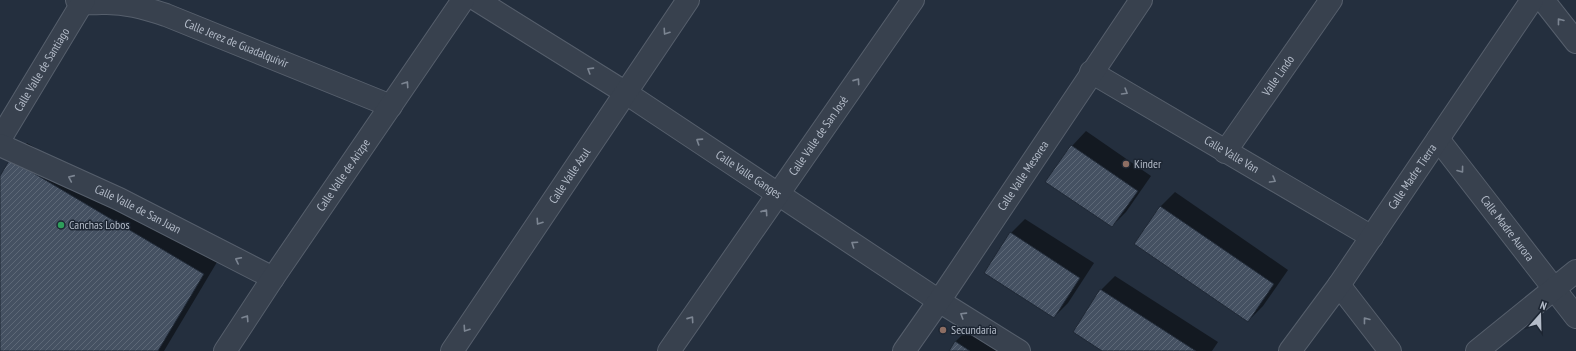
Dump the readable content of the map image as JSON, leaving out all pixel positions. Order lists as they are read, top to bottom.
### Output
{
  "streets": {
    "street": [
      "Calle Jerez de Guadalquivir",
      "Calle Valle de Santiago",
      "Valle Lindo",
      "Calle Valle de San José",
      "Calle Valle Van",
      "Calle Valle Ganges",
      "Calle Valle de Arizpe",
      "Calle Valle Azul",
      "Calle Valle Mesorea",
      "Calle Madre Tierra",
      "Calle Valle de San Juan",
      "Calle Madre Aurora"
    ]
  },
  "crossings": [
    ["Calle Jerez de Guadalquivir", "Calle Valle de Santiago"],
    ["Calle Jerez de Guadalquivir", "Calle Valle de Arizpe"],
    ["Valle Lindo", "Calle Valle Van"],
    ["Calle Valle de San José", "Calle Valle Ganges"],
    ["Calle Valle Van", "Calle Valle Mesorea"],
    ["Calle Valle Van", "Calle Madre Tierra"],
    ["Calle Valle Ganges", "Calle Valle Azul"],
    ["Calle Valle Ganges", "Calle Valle Mesorea"],
    ["Calle Valle de Arizpe", "Calle Valle de San Juan"],
    ["Calle Madre Tierra", "Calle Madre Aurora"]
  ],
  "one_way": [
    "Calle Valle de San José",
    "Calle Valle Van",
    "Calle Valle Ganges",
    "Calle Valle de Arizpe",
    "Calle Valle Azul",
    "Calle Valle de San Juan"
  ],
  "places": ["Kinder", "Canchas Lobos", "Secundaria"],
  "north": "top"
}
